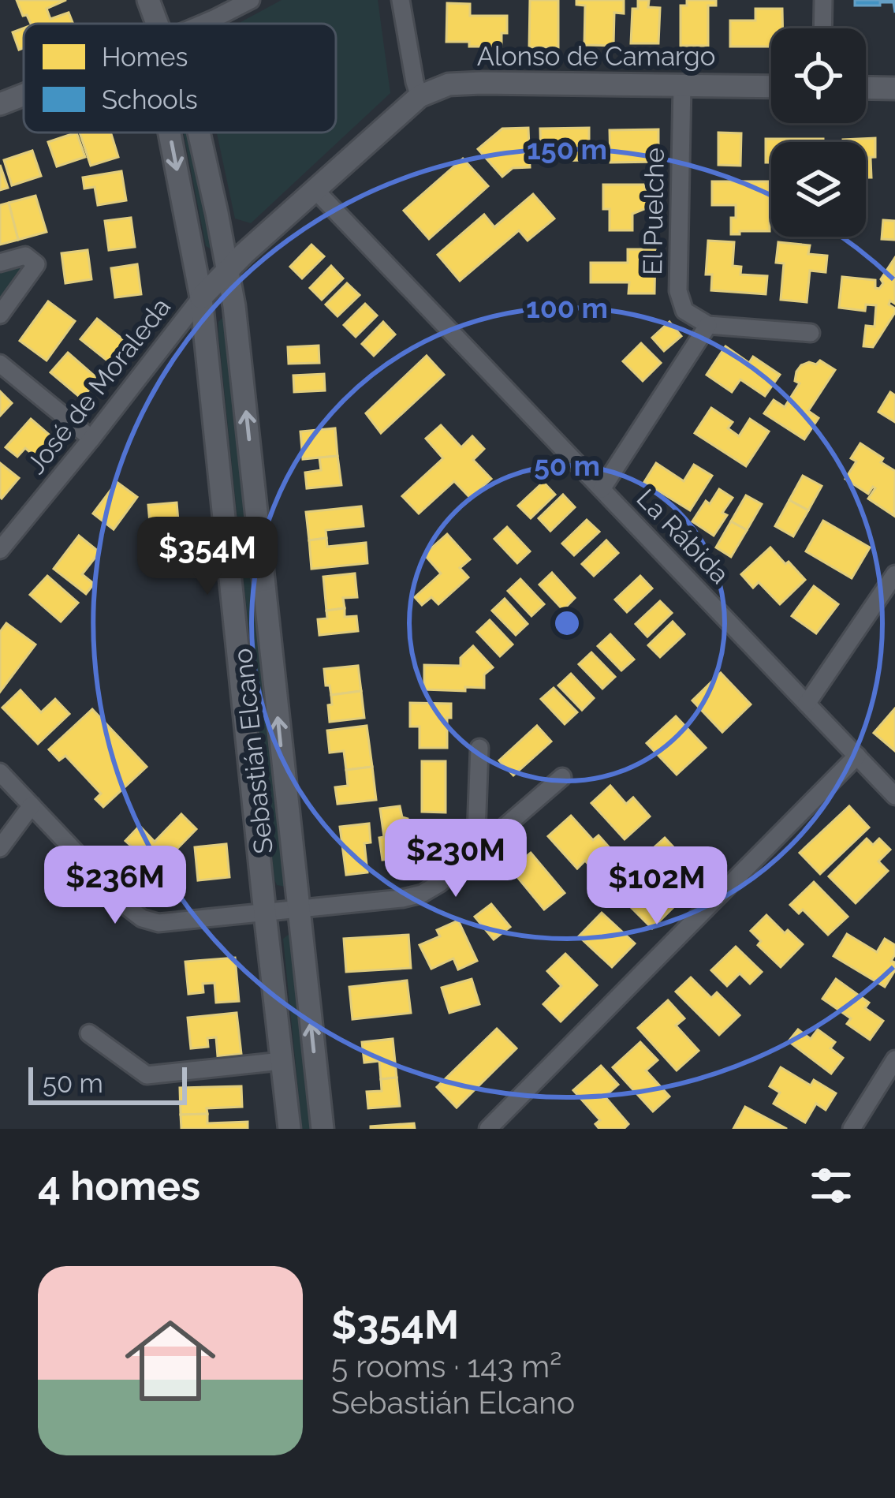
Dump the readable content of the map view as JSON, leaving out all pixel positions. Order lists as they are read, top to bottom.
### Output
{
  "streets": {
    "street": [
      "Alonso de Camargo",
      "El Puelche",
      "José de Moraleda",
      "La Rábida",
      "Sebastián Elcano"
    ]
  },
  "crossings": [
    ["Alonso de Camargo", "El Puelche"],
    ["Alonso de Camargo", "José de Moraleda"],
    ["Alonso de Camargo", "La Rábida"],
    ["Alonso de Camargo", "Sebastián Elcano"],
    ["José de Moraleda", "Sebastián Elcano"]
  ],
  "legend": ["Homes", "Schools"],
  "scale_bar": "50 m",
  "page": {
    "price": [
      "$354M",
      "$230M",
      "$236M",
      "$102M"
    ],
    "scale": "50 m",
    "heading": "4 homes",
    "list": [
      {
        "name": "$354M",
        "note": "5 rooms · 143 m² · Sebastián Elcano"
      }
    ]
  },
  "rings": ["150 m", "100 m", "50 m"]
}
